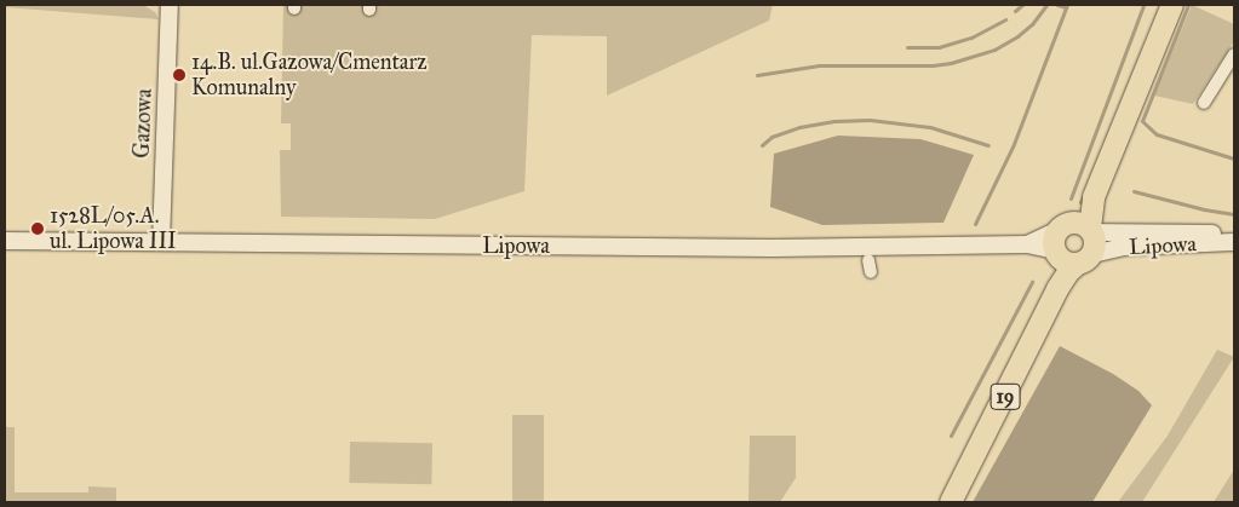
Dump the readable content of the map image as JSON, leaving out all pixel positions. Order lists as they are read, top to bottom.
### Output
{
  "streets": {
    "highway": ["19"],
    "street": ["Gazowa", "Lipowa"]
  },
  "crossings": [
    ["Gazowa", "Lipowa"],
    ["Lipowa", "19"]
  ],
  "places": ["14.B. ul.Gazowa/Cmentarz Komunalny", "1528L/05.A. ul. Lipowa III"]
}
